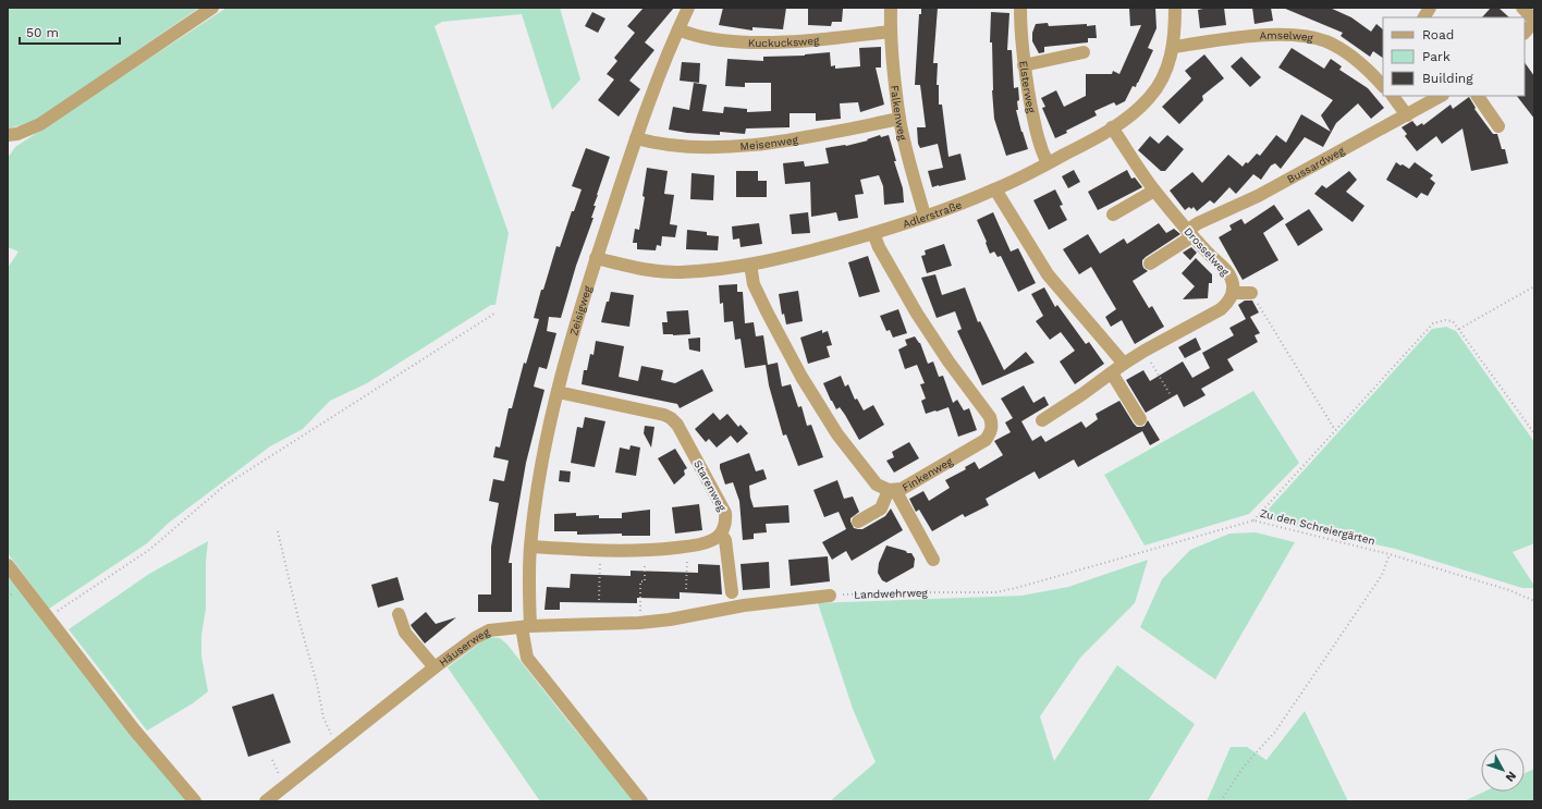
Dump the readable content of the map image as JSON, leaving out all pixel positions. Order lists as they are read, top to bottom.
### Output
{
  "streets": {
    "street": [
      "Amselweg",
      "Kuckucksweg",
      "Elsterweg",
      "Falkenweg",
      "Meisenweg",
      "Bussardweg",
      "Adlerstraße",
      "Drosselweg",
      "Zeisigweg",
      "Finkenweg",
      "Starenweg",
      "Häuserweg"
    ],
    "path": ["Zu den Schreiergärten", "Landwehrweg"]
  },
  "crossings": [
    ["Amselweg", "Adlerstraße"],
    ["Kuckucksweg", "Falkenweg"],
    ["Kuckucksweg", "Zeisigweg"],
    ["Elsterweg", "Adlerstraße"],
    ["Falkenweg", "Meisenweg"],
    ["Falkenweg", "Adlerstraße"],
    ["Meisenweg", "Zeisigweg"],
    ["Bussardweg", "Drosselweg"],
    ["Adlerstraße", "Drosselweg"],
    ["Adlerstraße", "Zeisigweg"],
    ["Adlerstraße", "Finkenweg"],
    ["Zeisigweg", "Starenweg"],
    ["Zeisigweg", "Häuserweg"],
    ["Zu den Schreiergärten", "Landwehrweg"]
  ],
  "legend": ["Road", "Park", "Building"],
  "scale_bar": "50 m",
  "north": "bottom right"
}
